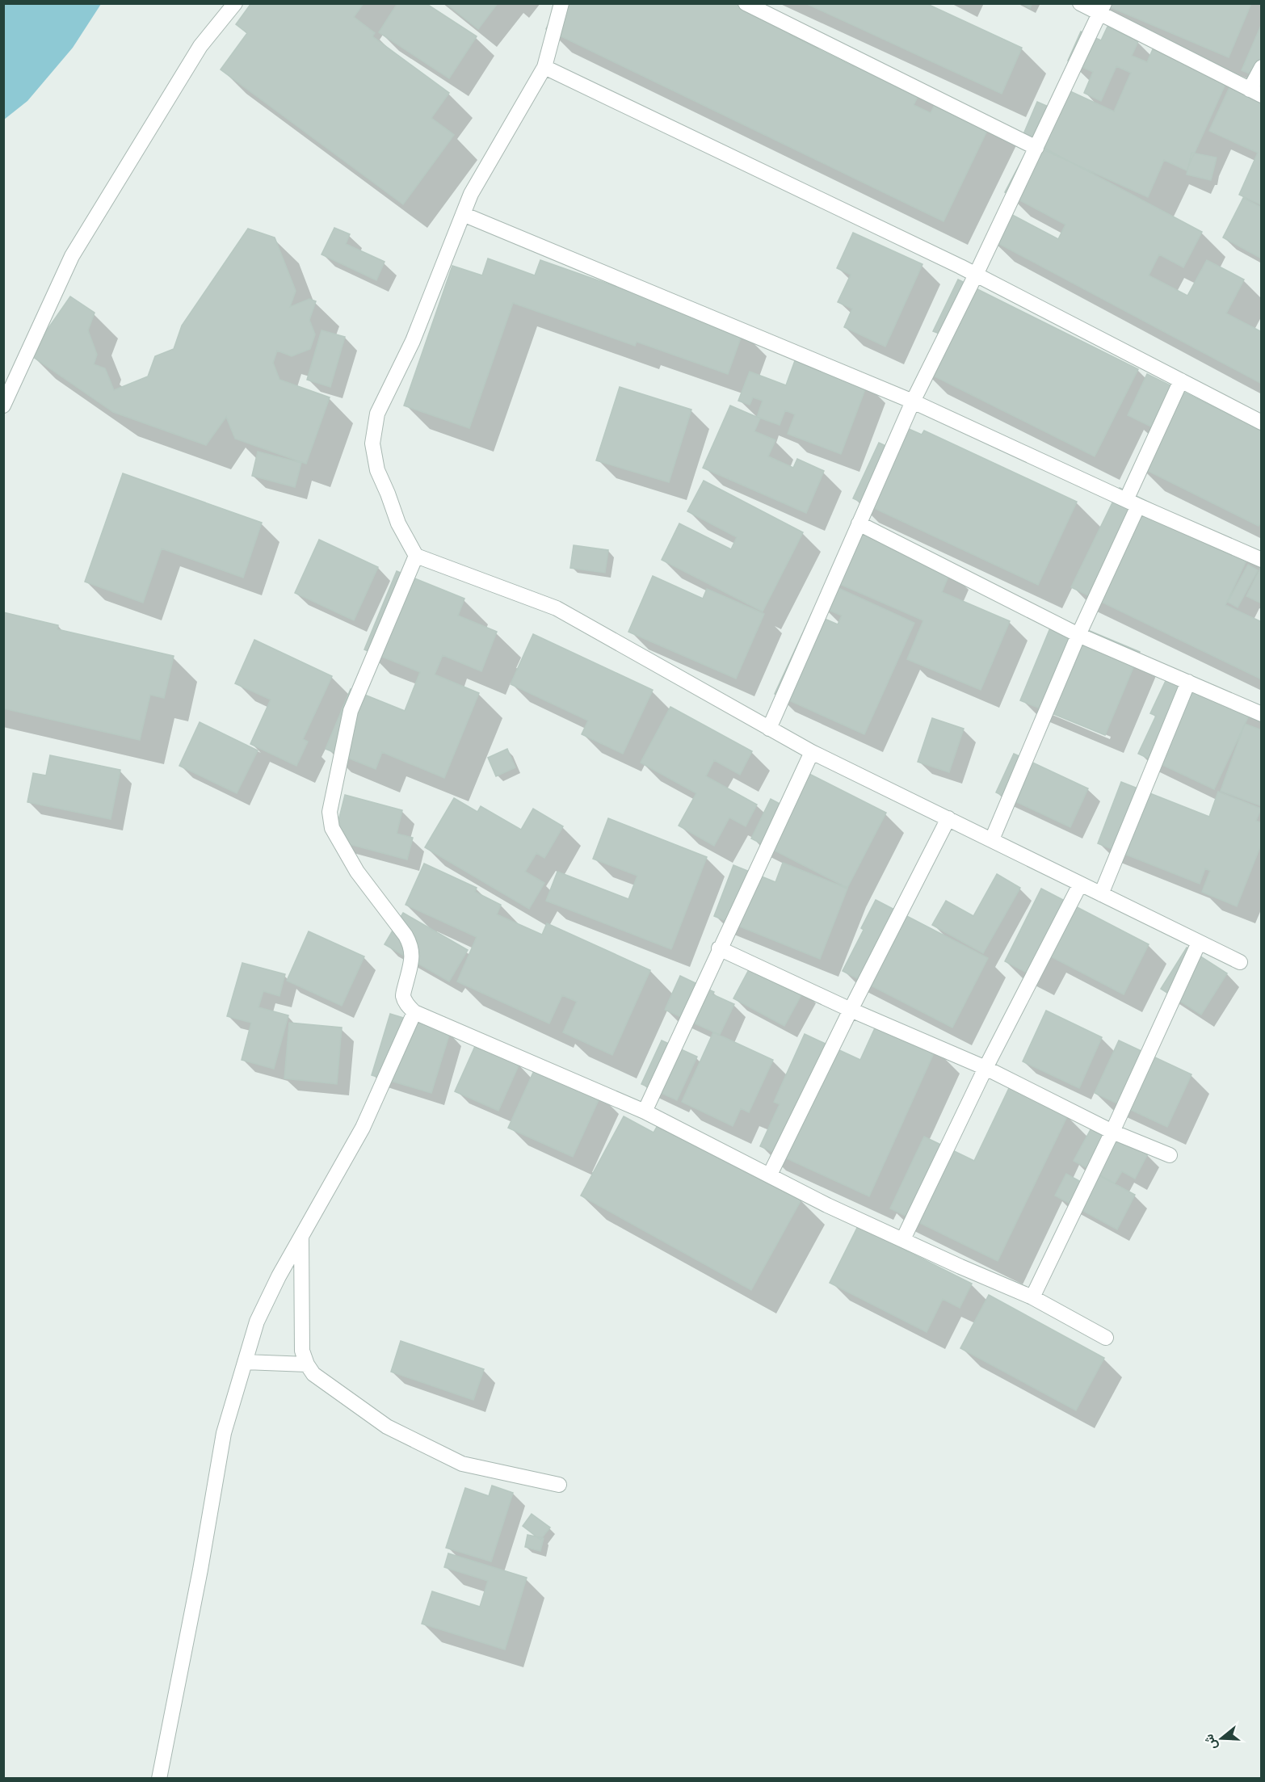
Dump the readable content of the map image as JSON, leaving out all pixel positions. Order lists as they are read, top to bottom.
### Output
{
  "north": "left"
}
